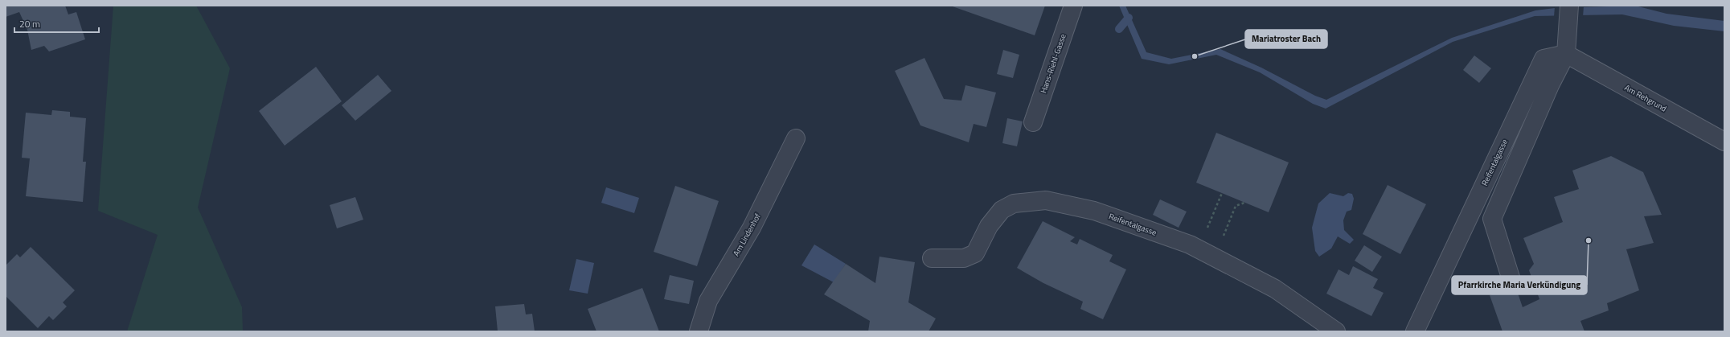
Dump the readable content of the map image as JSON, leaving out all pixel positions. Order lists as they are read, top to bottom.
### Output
{
  "streets": {
    "street": [
      "Hans-Riehl-Gasse",
      "Am Rehgrund",
      "Reifentalgasse",
      "Am Lindenhof"
    ]
  },
  "crossings": [
    ["Am Rehgrund", "Reifentalgasse"]
  ],
  "places": ["Mariatroster Bach", "Pfarrkirche Maria Verkündigung"],
  "scale_bar": "20 m"
}
